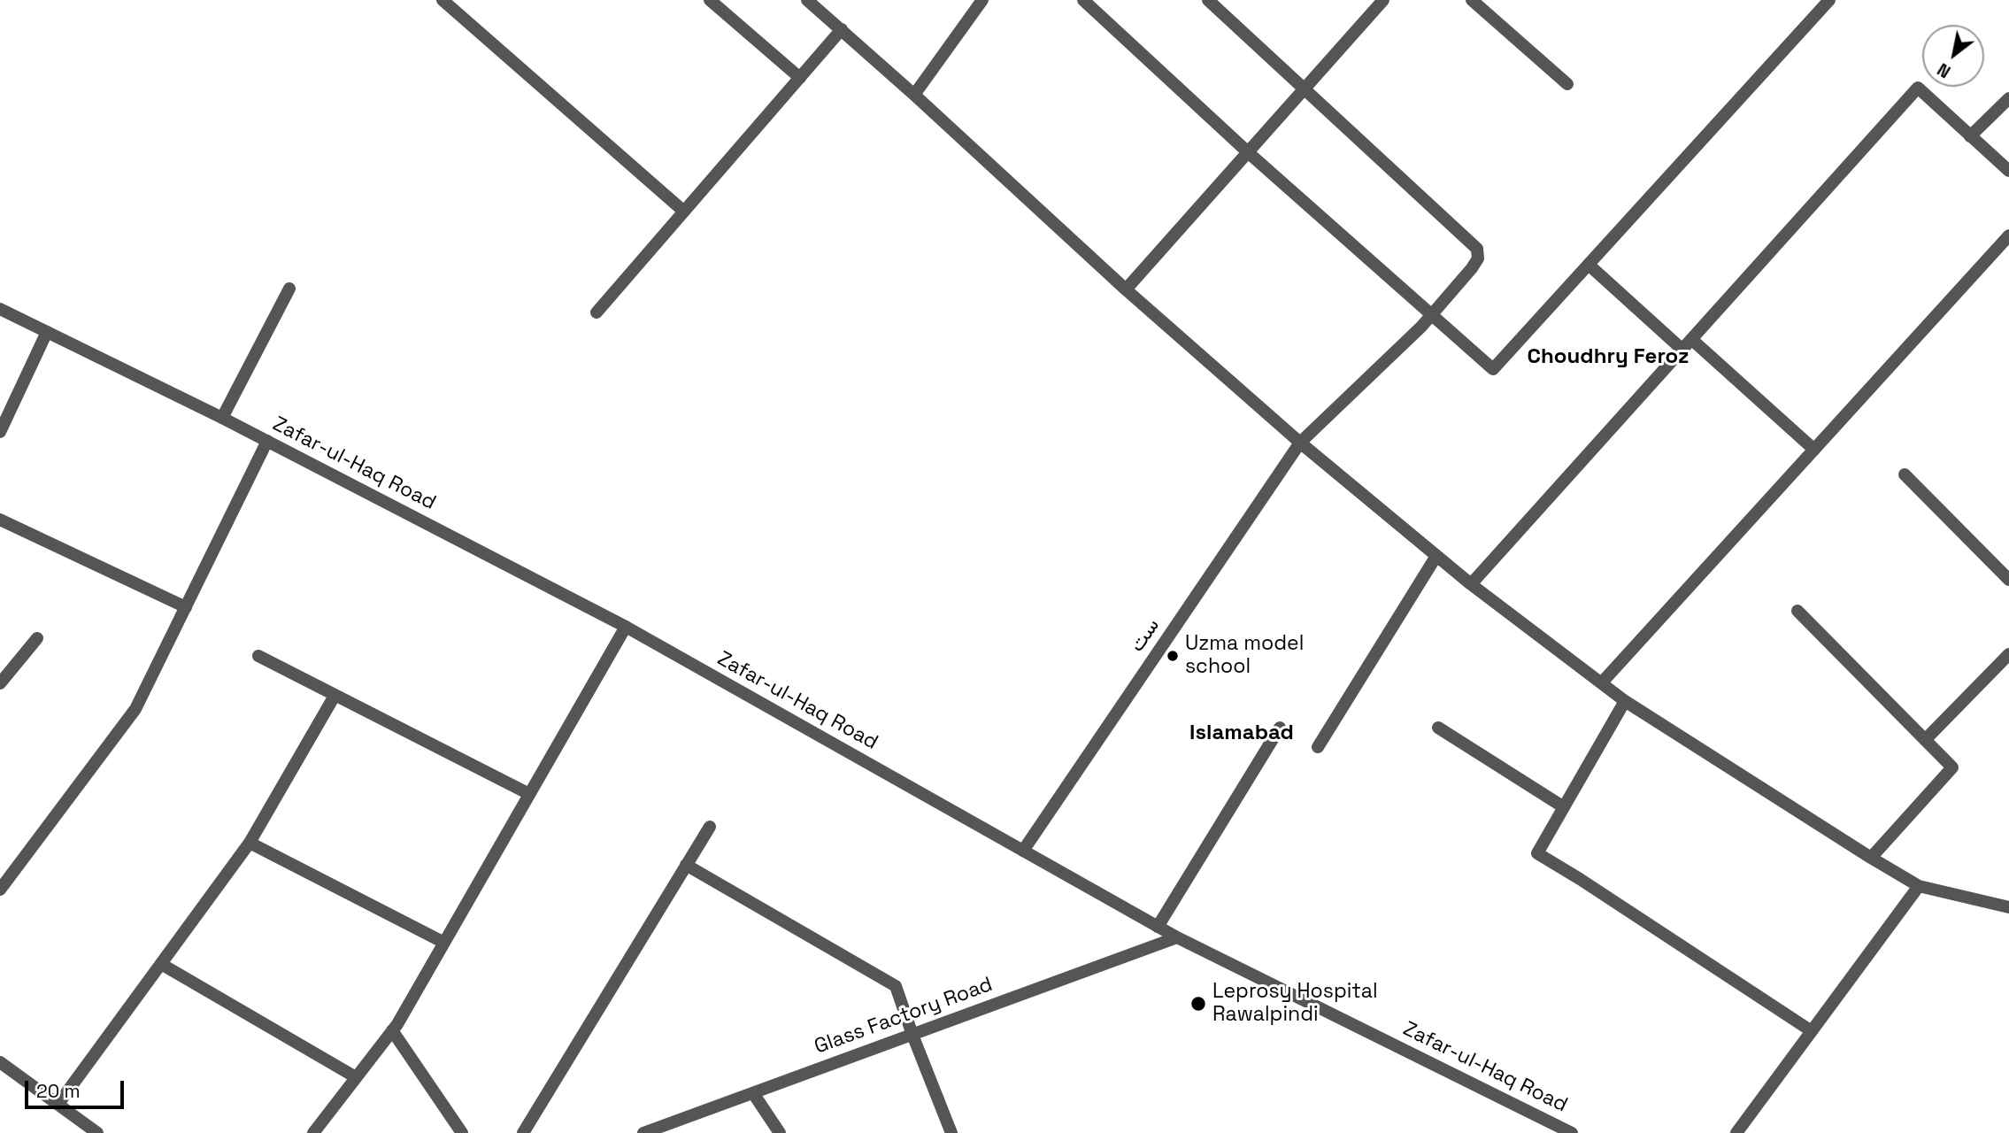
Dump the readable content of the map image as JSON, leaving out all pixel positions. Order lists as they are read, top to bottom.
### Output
{
  "streets": {
    "street": ["Zafar-ul-Haq Road", "ست", "Glass Factory Road"]
  },
  "crossings": [
    ["Zafar-ul-Haq Road", "ست"],
    ["Zafar-ul-Haq Road", "Glass Factory Road"]
  ],
  "districts": ["Choudhry Feroz", "Islamabad"],
  "places": ["Uzma model school", "Leprosy Hospital Rawalpindi"],
  "scale_bar": "20 m",
  "north": "bottom left"
}
